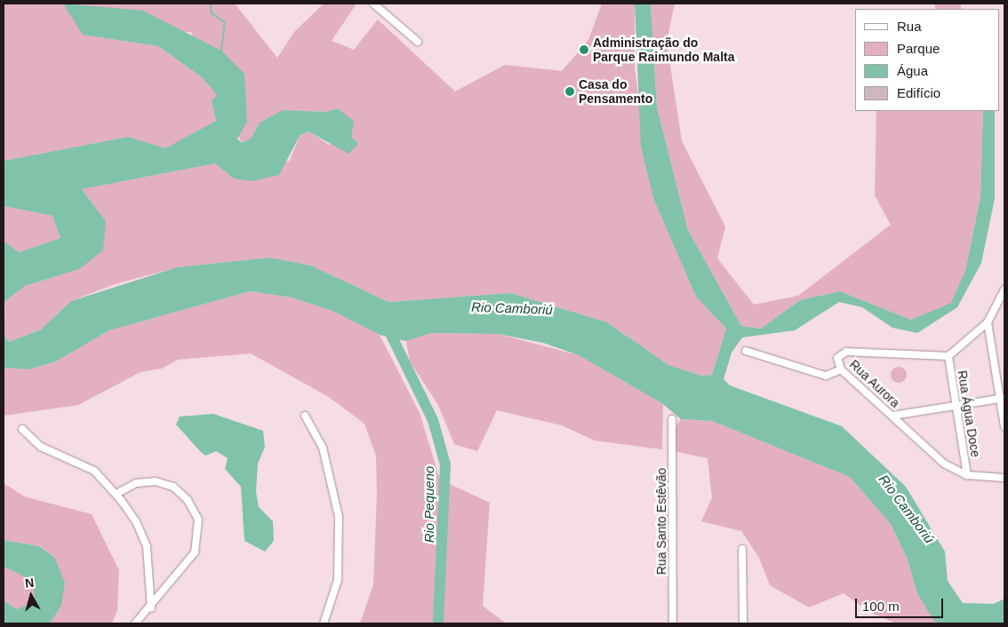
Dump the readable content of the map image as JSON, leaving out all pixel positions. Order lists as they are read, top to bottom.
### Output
{
  "streets": {
    "street": ["Rua Aurora", "Rua Água Doce", "Rua Santo Estêvão"]
  },
  "crossings": [
    ["Rua Aurora", "Rua Água Doce"]
  ],
  "water": ["Rio Camboriú", "Rio Pequeno"],
  "places": ["Administração do Parque Raimundo Malta", "Casa do Pensamento"],
  "legend": [
    "Rua",
    "Parque",
    "Água",
    "Edifício"
  ],
  "scale_bar": "100 m",
  "north": "top"
}
